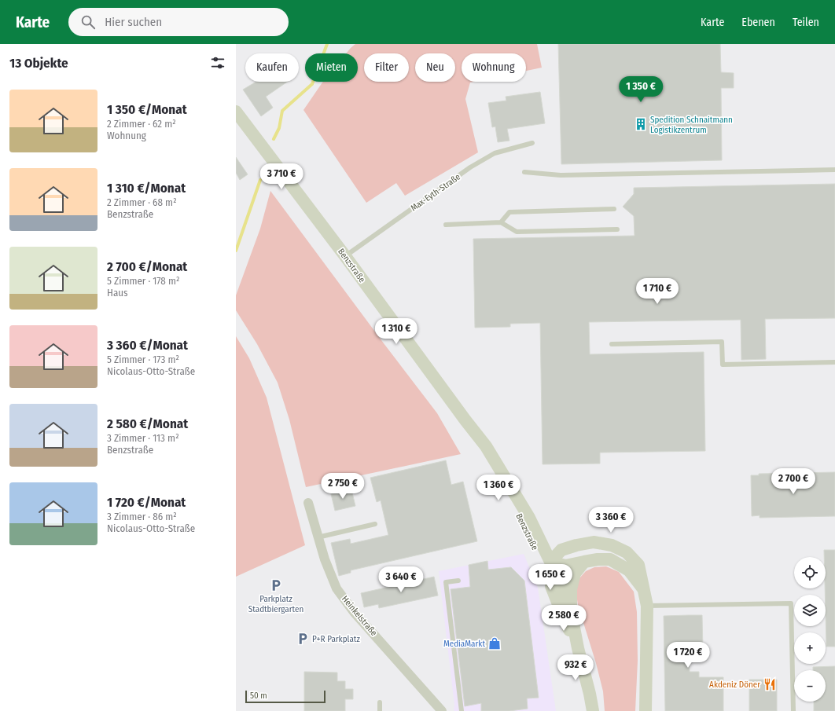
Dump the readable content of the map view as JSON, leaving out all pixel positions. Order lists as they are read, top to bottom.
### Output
{
  "streets": {
    "main road": ["Benzstraße"],
    "street": ["Heinkelstraße"],
    "lane": ["Max-Eyth-Straße"]
  },
  "crossings": [
    ["Max-Eyth-Straße", "Benzstraße"]
  ],
  "places": {
    "building": ["Spedition Schnaitmann Logistikzentrum"],
    "parking": ["Parkplatz Stadtbiergarten", "P+R Parkplatz"],
    "shop": ["MediaMarkt"],
    "restaurant": ["Akdeniz Döner"]
  },
  "scale_bar": "50 m",
  "page": {
    "header": "Karte",
    "search": "Hier suchen",
    "nav": ["Karte", "Ebenen", "Teilen"],
    "heading": "13 Objekte",
    "chip": [
      "Kaufen",
      "Mieten",
      "Filter",
      "Neu",
      "Wohnung"
    ],
    "price": [
      "1 350 €",
      "3 710 €",
      "1 710 €",
      "1 310 €",
      "2 700 €",
      "2 750 €",
      "1 360 €",
      "3 360 €",
      "1 650 €",
      "3 640 €",
      "2 580 €",
      "1 720 €",
      "932 €"
    ],
    "list": [
      {
        "name": "1 350 €/Monat",
        "note": "2 Zimmer · 62 m² · Wohnung"
      },
      {
        "name": "1 310 €/Monat",
        "note": "2 Zimmer · 68 m² · Benzstraße"
      },
      {
        "name": "2 700 €/Monat",
        "note": "5 Zimmer · 178 m² · Haus"
      },
      {
        "name": "3 360 €/Monat",
        "note": "5 Zimmer · 173 m² · Nicolaus-Otto-Straße"
      },
      {
        "name": "2 580 €/Monat",
        "note": "3 Zimmer · 113 m² · Benzstraße"
      },
      {
        "name": "1 720 €/Monat",
        "note": "3 Zimmer · 86 m² · Nicolaus-Otto-Straße"
      }
    ],
    "map_buttons": ["+", "−"],
    "scale": "50 m"
  }
}
